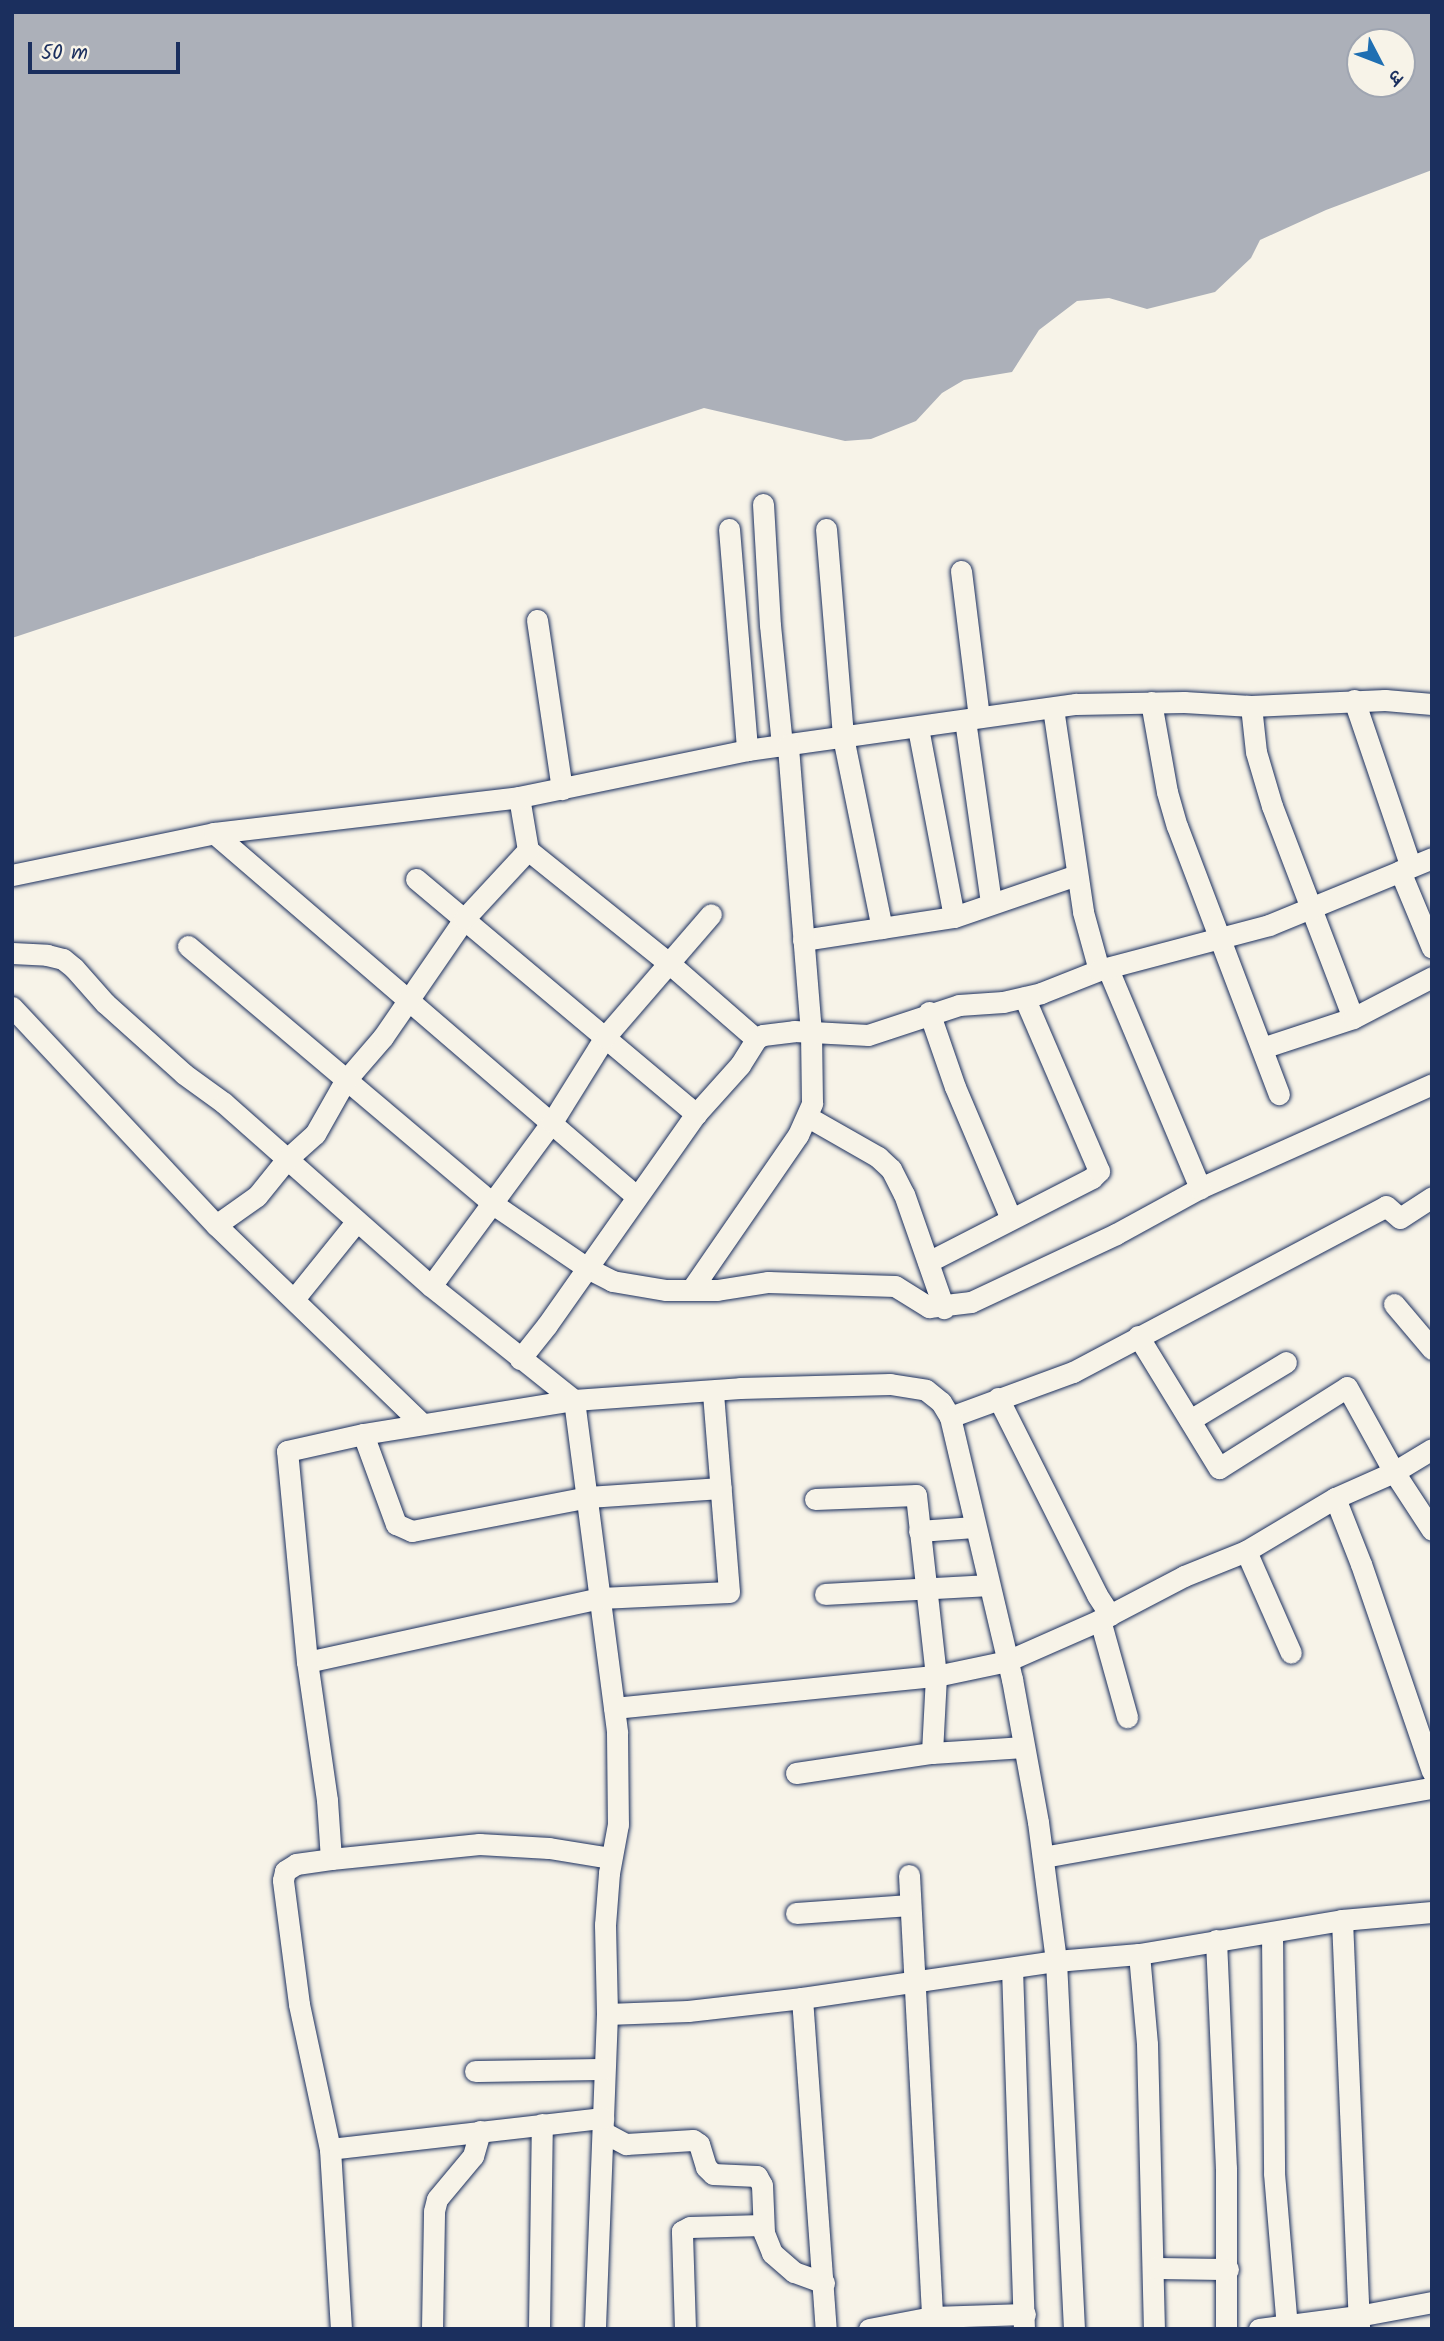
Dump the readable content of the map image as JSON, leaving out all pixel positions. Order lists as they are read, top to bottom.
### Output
{
  "scale_bar": "50 m",
  "north": "bottom right"
}
